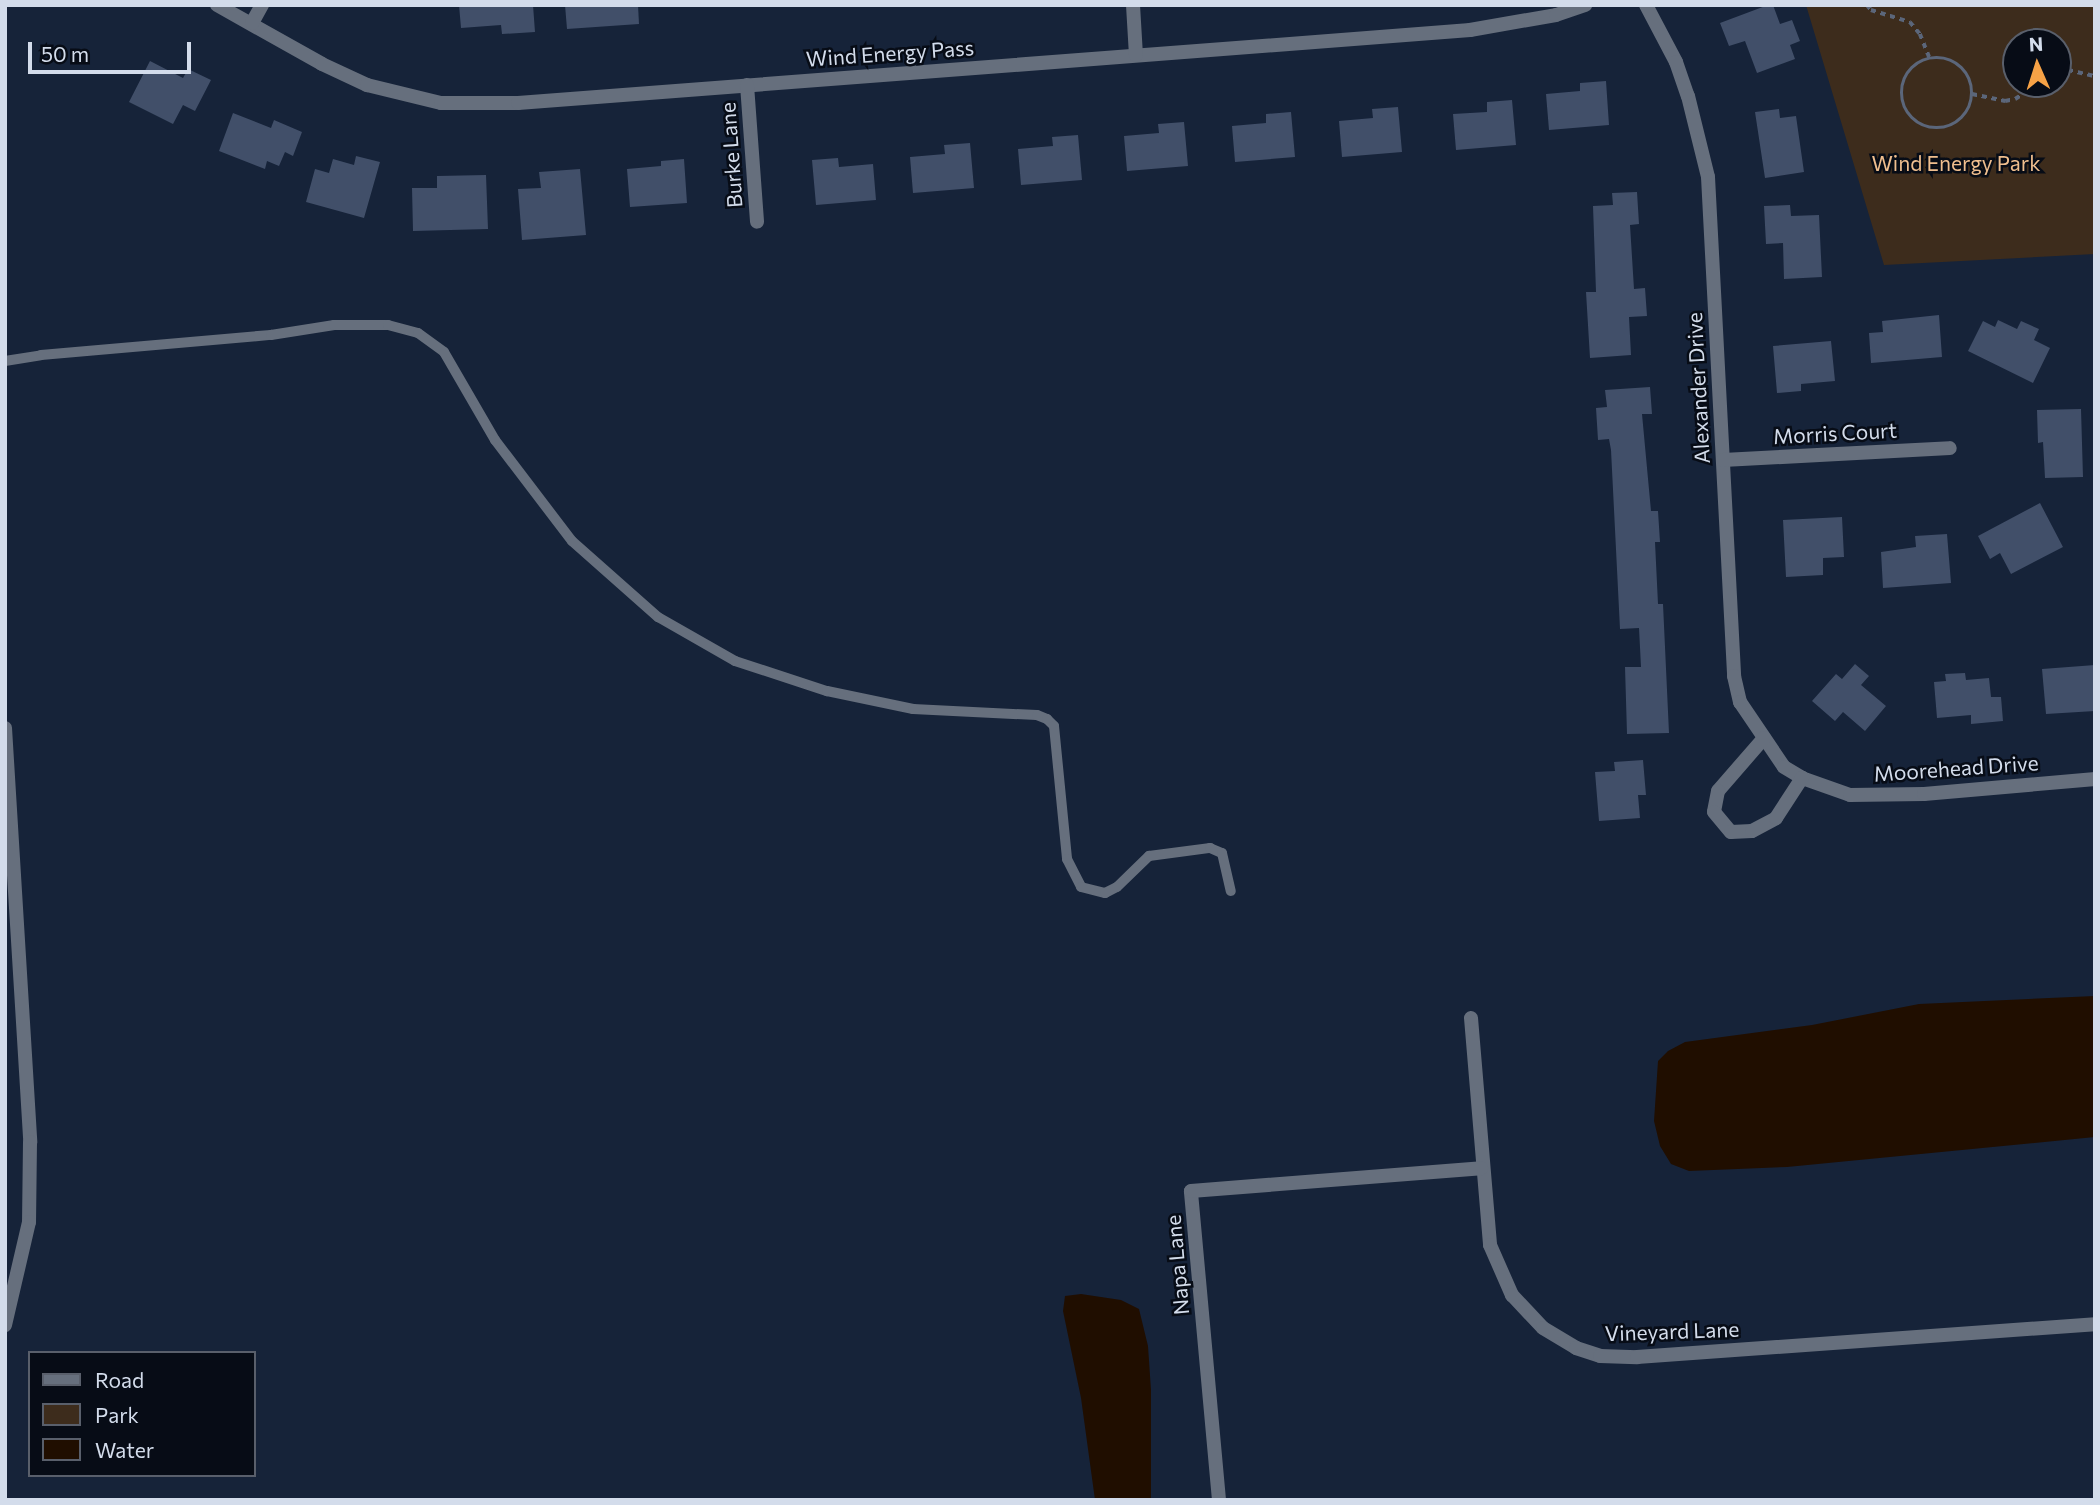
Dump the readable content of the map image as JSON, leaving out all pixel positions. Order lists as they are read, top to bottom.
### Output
{
  "streets": {
    "street": [
      "Wind Energy Pass",
      "Burke Lane",
      "Alexander Drive",
      "Morris Court",
      "Moorehead Drive",
      "Napa Lane",
      "Vineyard Lane"
    ]
  },
  "crossings": [
    ["Wind Energy Pass", "Burke Lane"],
    ["Alexander Drive", "Morris Court"],
    ["Alexander Drive", "Moorehead Drive"],
    ["Napa Lane", "Vineyard Lane"]
  ],
  "parks": ["Wind Energy Park"],
  "legend": ["Road", "Park", "Water"],
  "scale_bar": "50 m",
  "north": "top"
}
